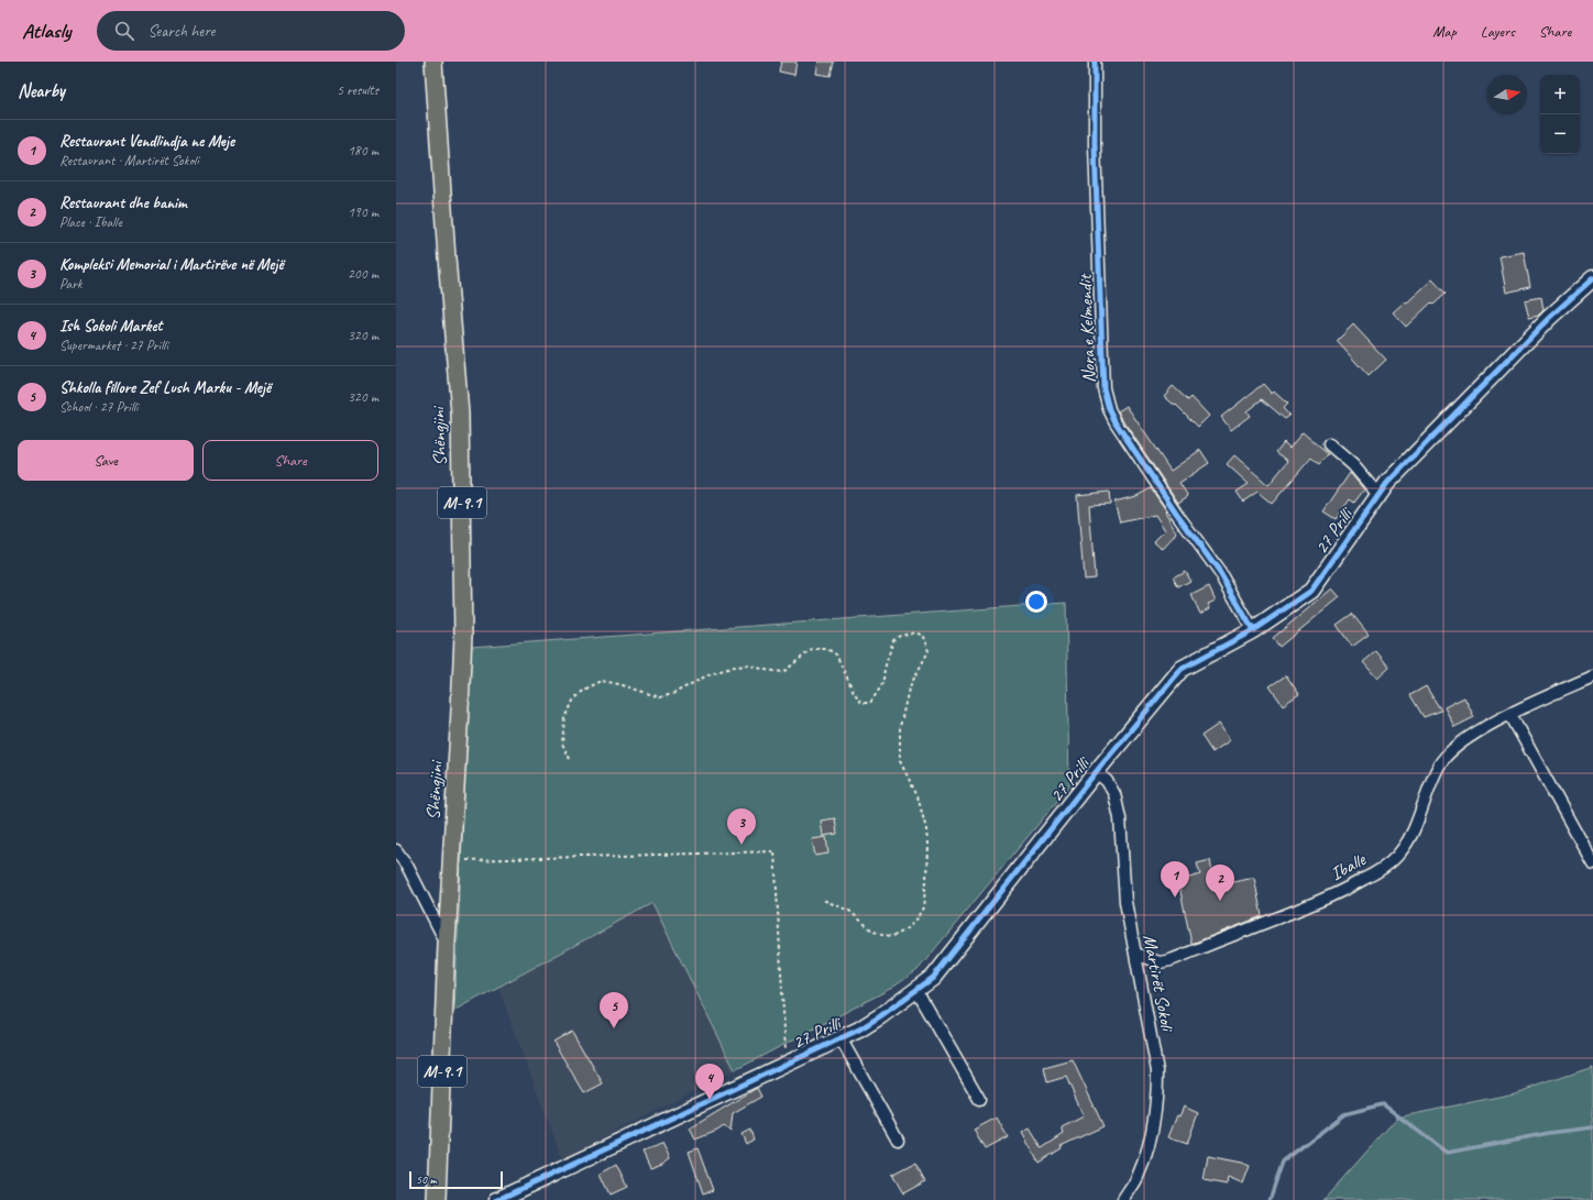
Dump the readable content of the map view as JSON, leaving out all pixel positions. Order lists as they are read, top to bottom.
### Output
{
  "streets": {
    "main road": ["Shëngjini", "M-9.1"],
    "street": [
      "Nora e Kelmendit",
      "27 Prilli",
      "Iballe",
      "Martirët Sokoli"
    ]
  },
  "crossings": [
    ["Nora e Kelmendit", "27 Prilli"],
    ["Shëngjini", "M-9.1"],
    ["27 Prilli", "Martirët Sokoli"],
    ["Iballe", "Martirët Sokoli"]
  ],
  "scale_bar": "50 m",
  "north": "right",
  "page": {
    "header": "Atlasly",
    "search": "Search here",
    "nav": ["Map", "Layers", "Share"],
    "heading": ["Nearby", "5 results"],
    "map_buttons": ["+", "−"],
    "list": [
      {
        "mark": "1",
        "name": "Restaurant Vendlindja ne Meje",
        "note": "Restaurant · Martirët Sokoli",
        "value": "180 m"
      },
      {
        "mark": "2",
        "name": "Restaurant dhe banim",
        "note": "Place · Iballe",
        "value": "190 m"
      },
      {
        "mark": "3",
        "name": "Kompleksi Memorial i Martirëve në Mejë",
        "note": "Park",
        "value": "200 m"
      },
      {
        "mark": "4",
        "name": "Ish Sokoli Market",
        "note": "Supermarket · 27 Prilli",
        "value": "320 m"
      },
      {
        "mark": "5",
        "name": "Shkolla fillore Zef Lush Marku - Mejë",
        "note": "School · 27 Prilli",
        "value": "320 m"
      }
    ],
    "buttons": ["Save", "Share"],
    "pins": [
      "3",
      "1",
      "2",
      "5",
      "4"
    ],
    "scale": "50 m"
  }
}
